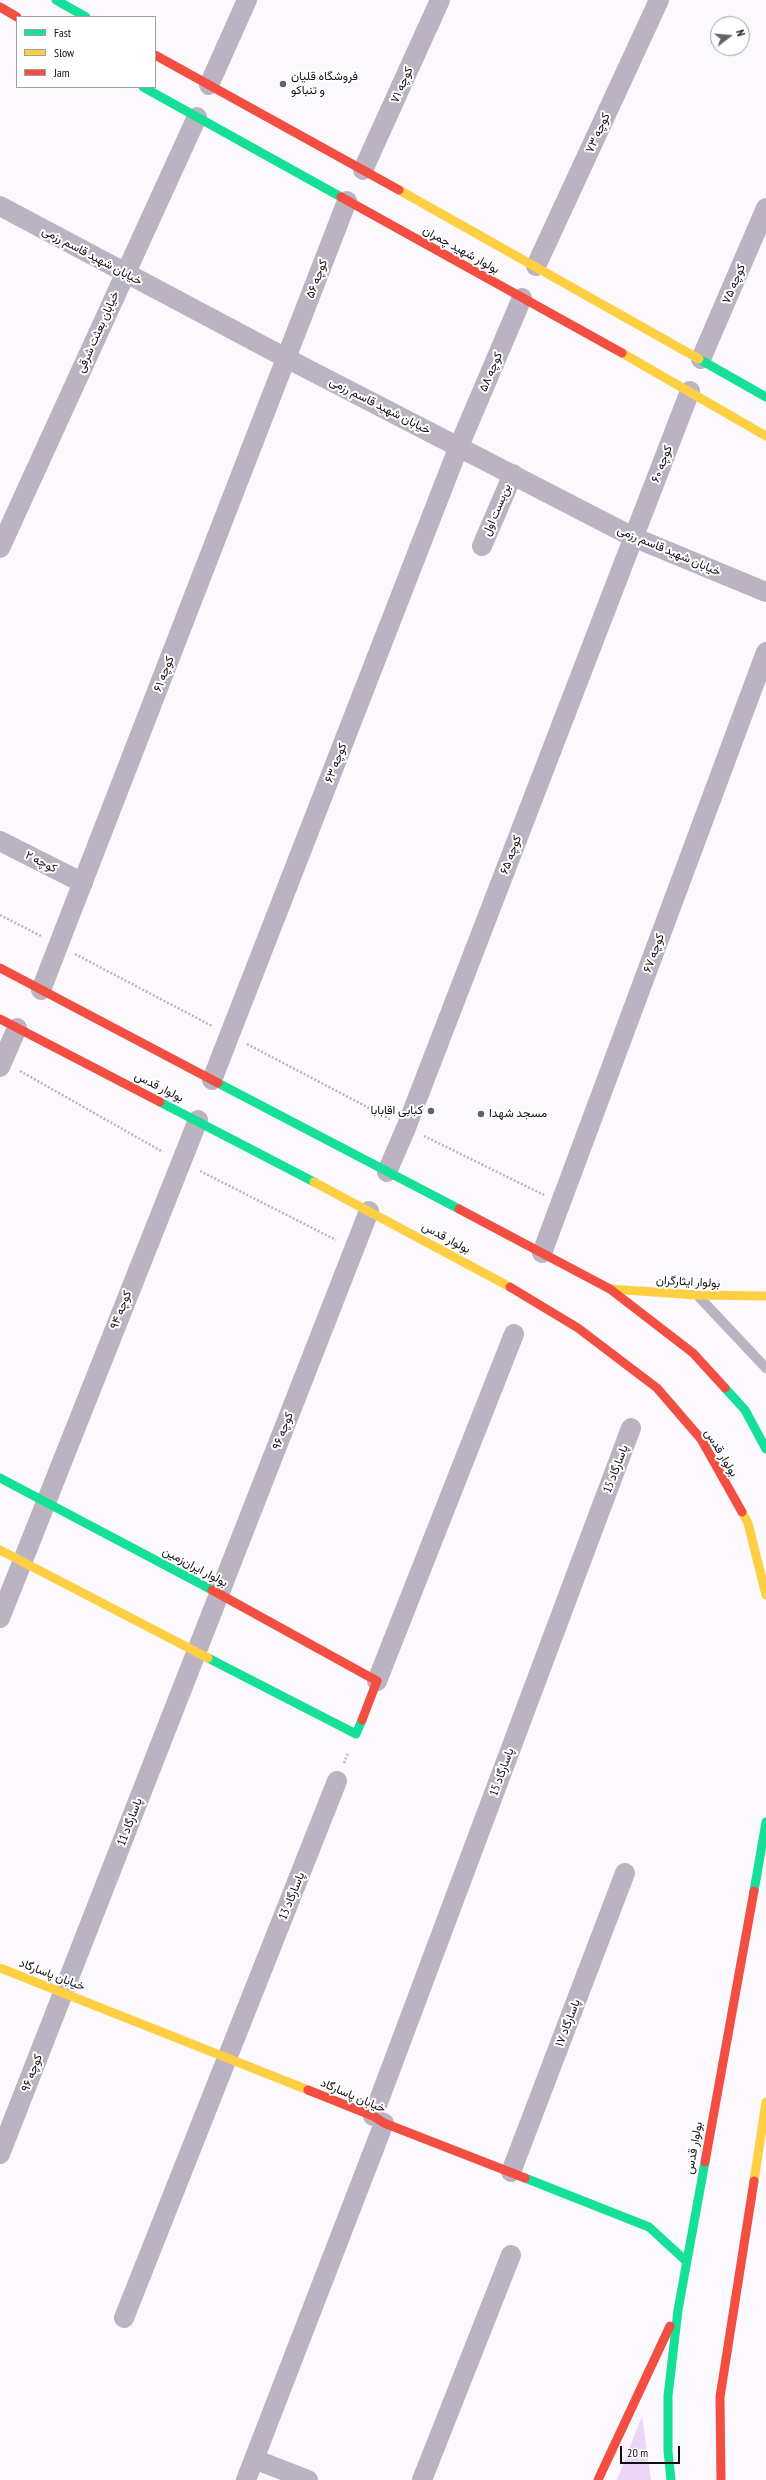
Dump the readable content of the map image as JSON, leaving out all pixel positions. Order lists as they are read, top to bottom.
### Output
{
  "streets": {
    "main road": [
      "بولوار شهید چمران",
      "بولوار قدس",
      "بولوار ایثارگران",
      "بولوار ایران‌زمین",
      "خیابان پاسارگاد"
    ],
    "street": [
      "کوچه ۷۱",
      "کوچه ۷۳",
      "خیابان شهید قاسم رزمی",
      "کوچه ۵۶",
      "کوچه ۷۵",
      "خیابان بعثت شرقی",
      "کوچه ۵۸",
      "کوچه ۶۰",
      "بن‌بست اول",
      "کوچه ۶۱",
      "کوچه ۶۳",
      "کوچه ۶۵",
      "کوچه ۲",
      "کوچه ۶۷",
      "کوچه ۹۴",
      "کوچه ۹۶",
      "پاسارگاد 15",
      "پاسارگاد 11",
      "پاسارگاد 13",
      "پاسارگاد ۱۷"
    ]
  },
  "crossings": [
    ["کوچه ۷۱", "بولوار شهید چمران"],
    ["کوچه ۷۳", "بولوار شهید چمران"],
    ["بولوار شهید چمران", "کوچه ۵۶"],
    ["بولوار شهید چمران", "کوچه ۷۵"],
    ["بولوار شهید چمران", "خیابان بعثت شرقی"],
    ["بولوار شهید چمران", "کوچه ۵۸"],
    ["بولوار شهید چمران", "کوچه ۶۰"],
    ["خیابان شهید قاسم رزمی", "کوچه ۵۶"],
    ["خیابان شهید قاسم رزمی", "خیابان بعثت شرقی"],
    ["خیابان شهید قاسم رزمی", "کوچه ۵۸"],
    ["خیابان شهید قاسم رزمی", "کوچه ۶۰"],
    ["خیابان شهید قاسم رزمی", "بن‌بست اول"],
    ["خیابان شهید قاسم رزمی", "کوچه ۶۱"],
    ["خیابان شهید قاسم رزمی", "کوچه ۶۳"],
    ["خیابان شهید قاسم رزمی", "کوچه ۶۵"],
    ["کوچه ۵۶", "کوچه ۶۱"],
    ["کوچه ۵۸", "کوچه ۶۳"],
    ["کوچه ۶۰", "کوچه ۶۵"],
    ["کوچه ۶۱", "کوچه ۲"],
    ["بولوار قدس", "کوچه ۹۴"],
    ["بولوار قدس", "کوچه ۹۶"],
    ["بولوار قدس", "خیابان پاسارگاد"],
    ["کوچه ۹۴", "بولوار ایران‌زمین"],
    ["کوچه ۹۶", "بولوار ایران‌زمین"],
    ["کوچه ۹۶", "پاسارگاد 11"],
    ["کوچه ۹۶", "خیابان پاسارگاد"],
    ["پاسارگاد 15", "خیابان پاسارگاد"],
    ["پاسارگاد 11", "خیابان پاسارگاد"],
    ["پاسارگاد 13", "خیابان پاسارگاد"],
    ["خیابان پاسارگاد", "پاسارگاد ۱۷"]
  ],
  "places": ["فروشگاه قلیان و تنباکو", "کبابی اقابابا", "مسجد شهدا"],
  "legend": ["Fast", "Slow", "Jam"],
  "scale_bar": "20 m",
  "north": "right"
}
